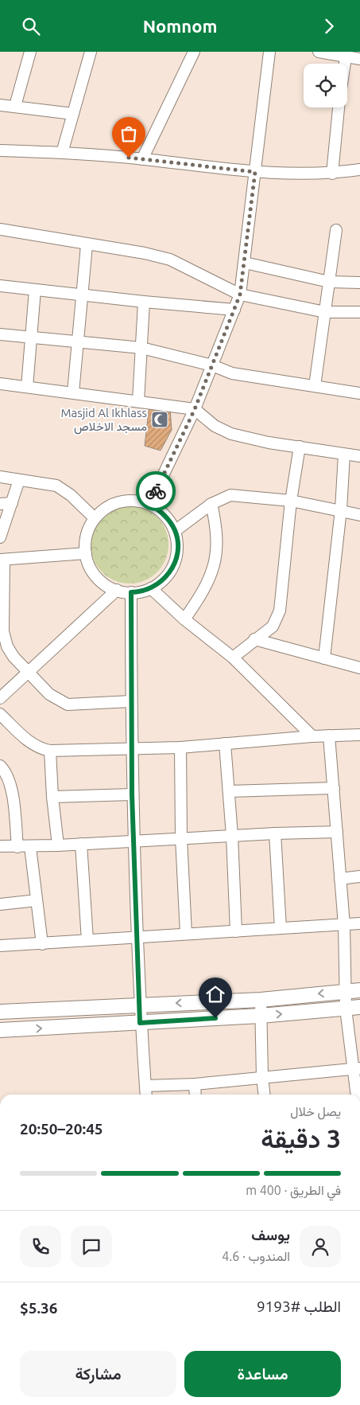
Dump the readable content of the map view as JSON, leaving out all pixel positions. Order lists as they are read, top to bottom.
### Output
{
  "places": {
    "mosque": ["Masjid Al Ikhlass مسجد الاخلاص"]
  },
  "page": {
    "header": "Nomnom",
    "heading": ["3 دقيقة", "يصل خلال", "20:45–20:50"],
    "panel": [
      "يوسف",
      "المندوب · 4.6",
      "الطلب #9193",
      "$5.36"
    ],
    "bar": "في الطريق · 400 m",
    "buttons": ["مساعدة", "مشاركة"]
  }
}
